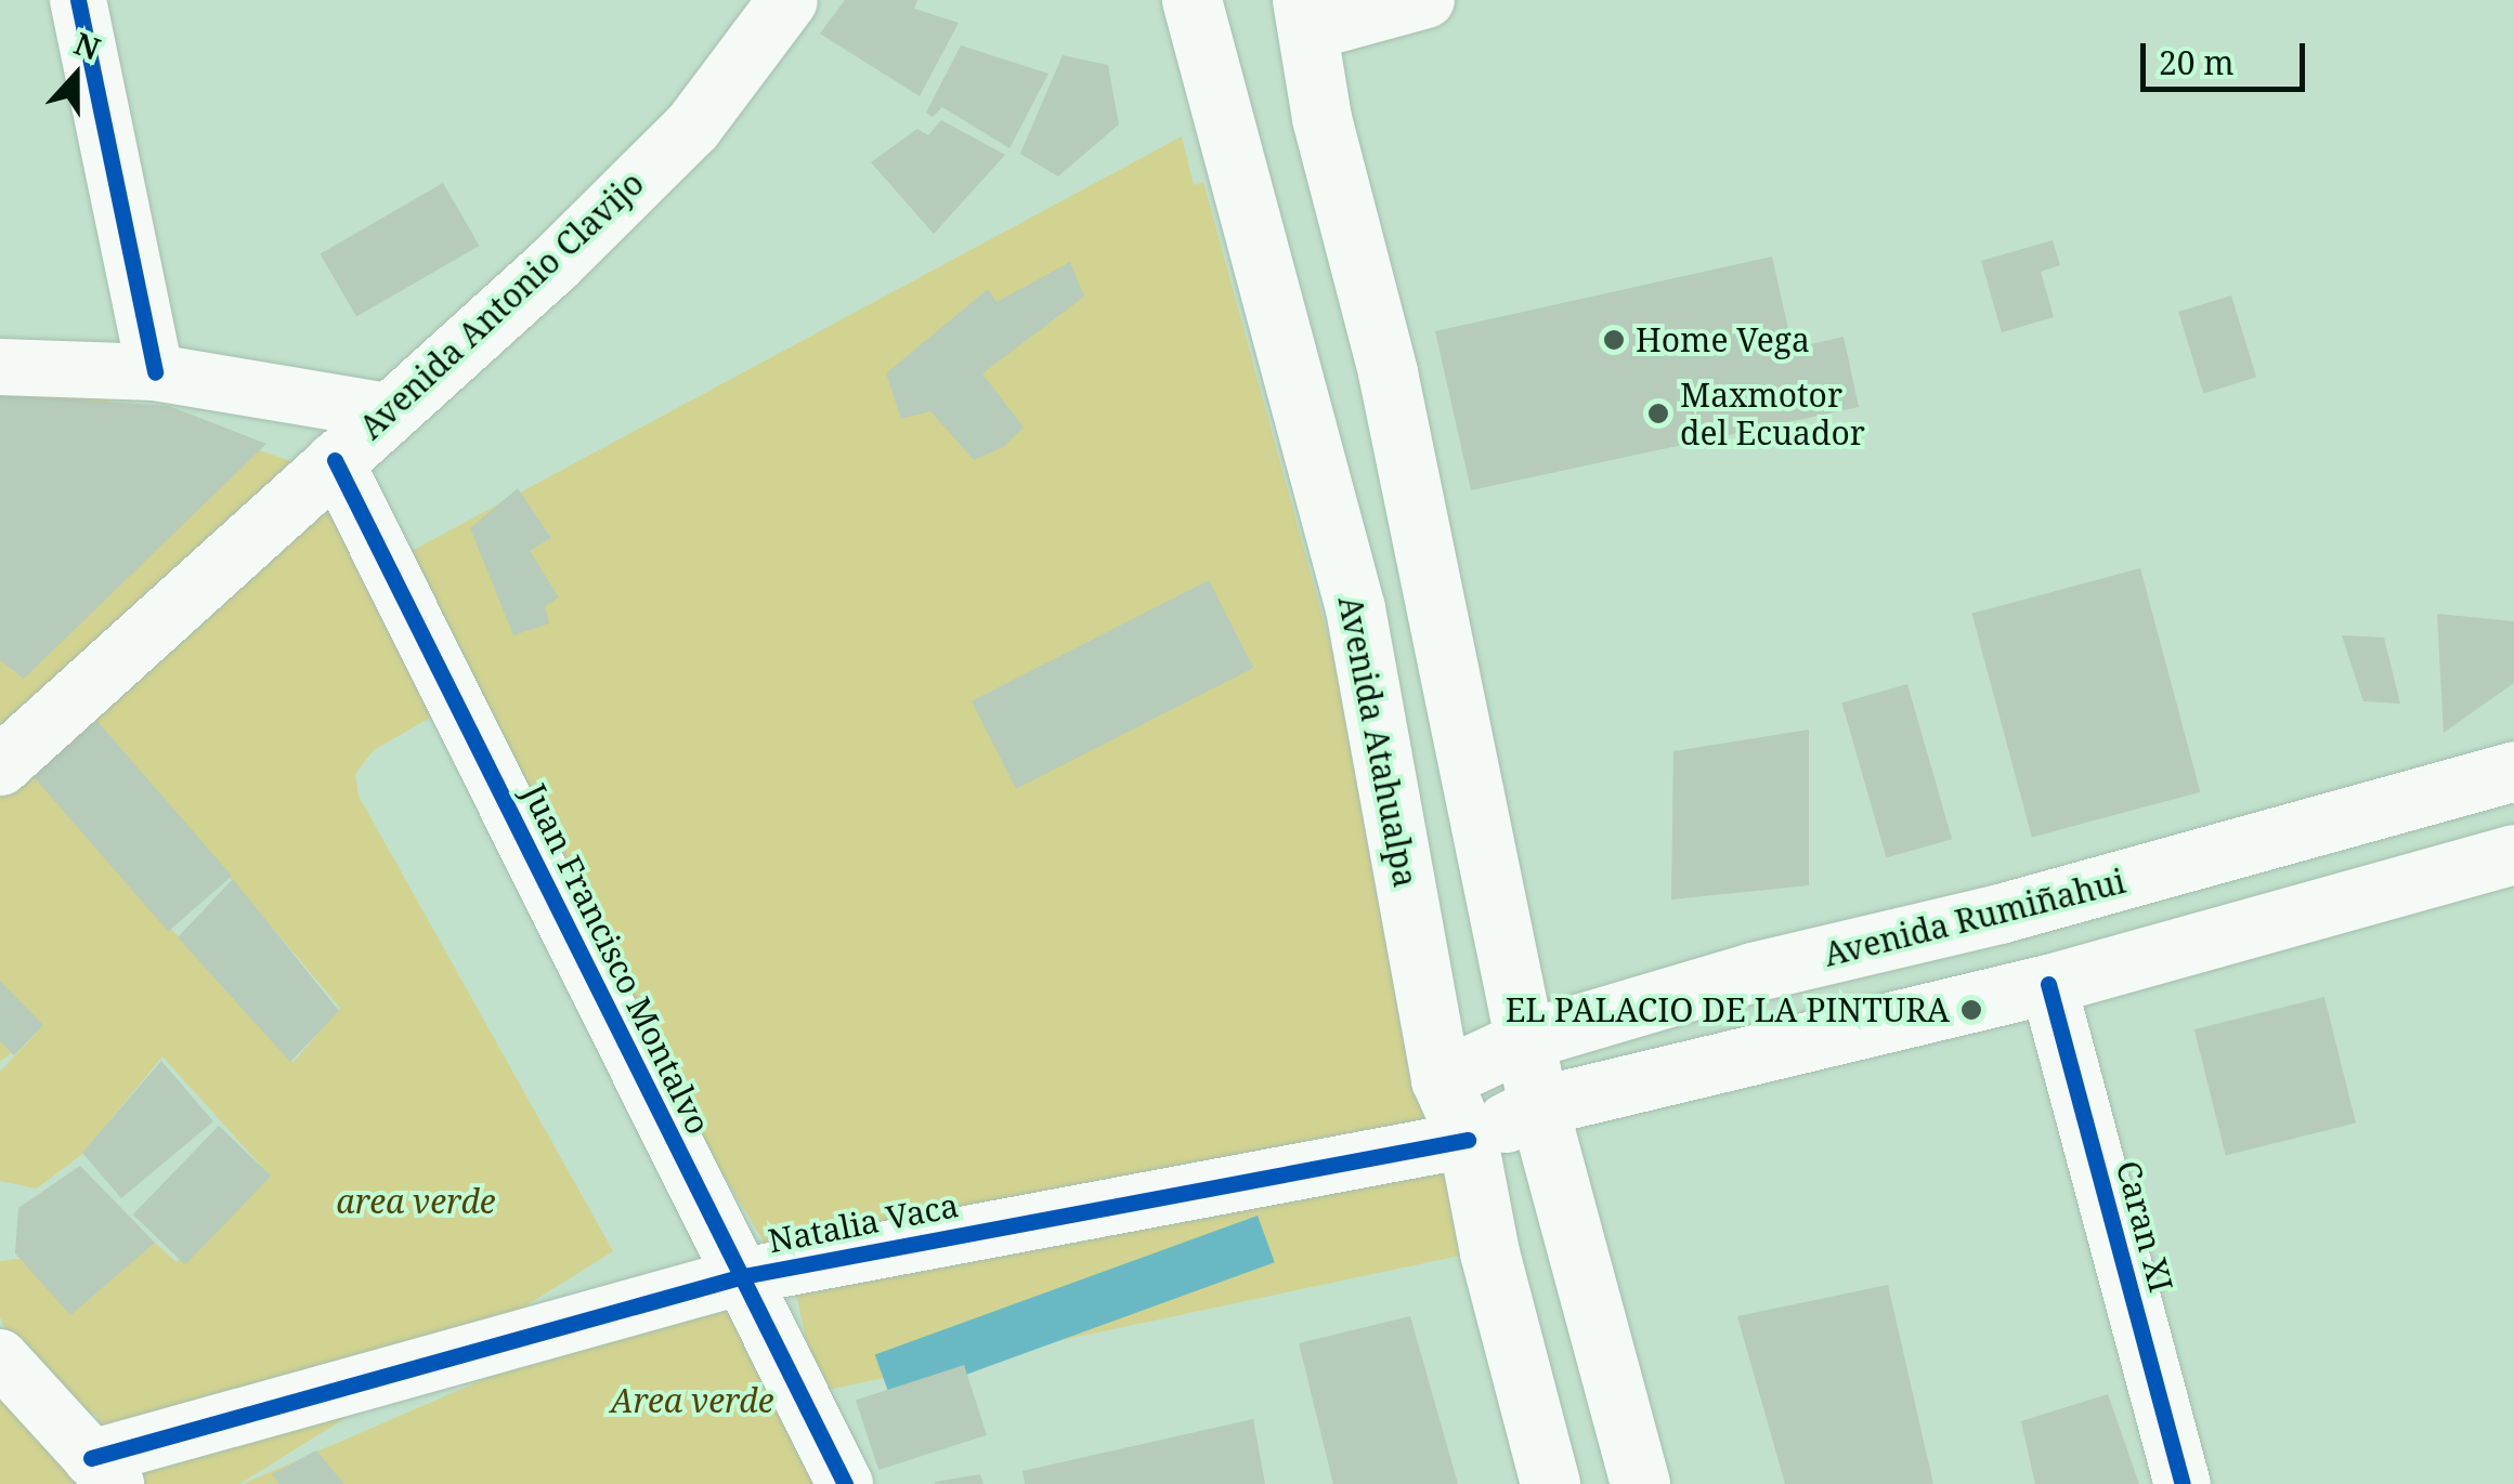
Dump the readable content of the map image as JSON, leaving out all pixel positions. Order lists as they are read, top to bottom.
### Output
{
  "streets": {
    "main road": ["Avenida Antonio Clavijo", "Avenida Atahualpa", "Avenida Rumiñahui"],
    "street": ["Juan Francisco Montalvo", "Natalia Vaca", "Caran XI"]
  },
  "crossings": [
    ["Avenida Antonio Clavijo", "Juan Francisco Montalvo"],
    ["Avenida Atahualpa", "Avenida Rumiñahui"],
    ["Avenida Atahualpa", "Natalia Vaca"],
    ["Juan Francisco Montalvo", "Natalia Vaca"]
  ],
  "parks": ["area verde", "Area verde"],
  "places": ["Home Vega", "Maxmotor del Ecuador", "EL PALACIO DE LA PINTURA"],
  "scale_bar": "20 m",
  "north": "top"
}
